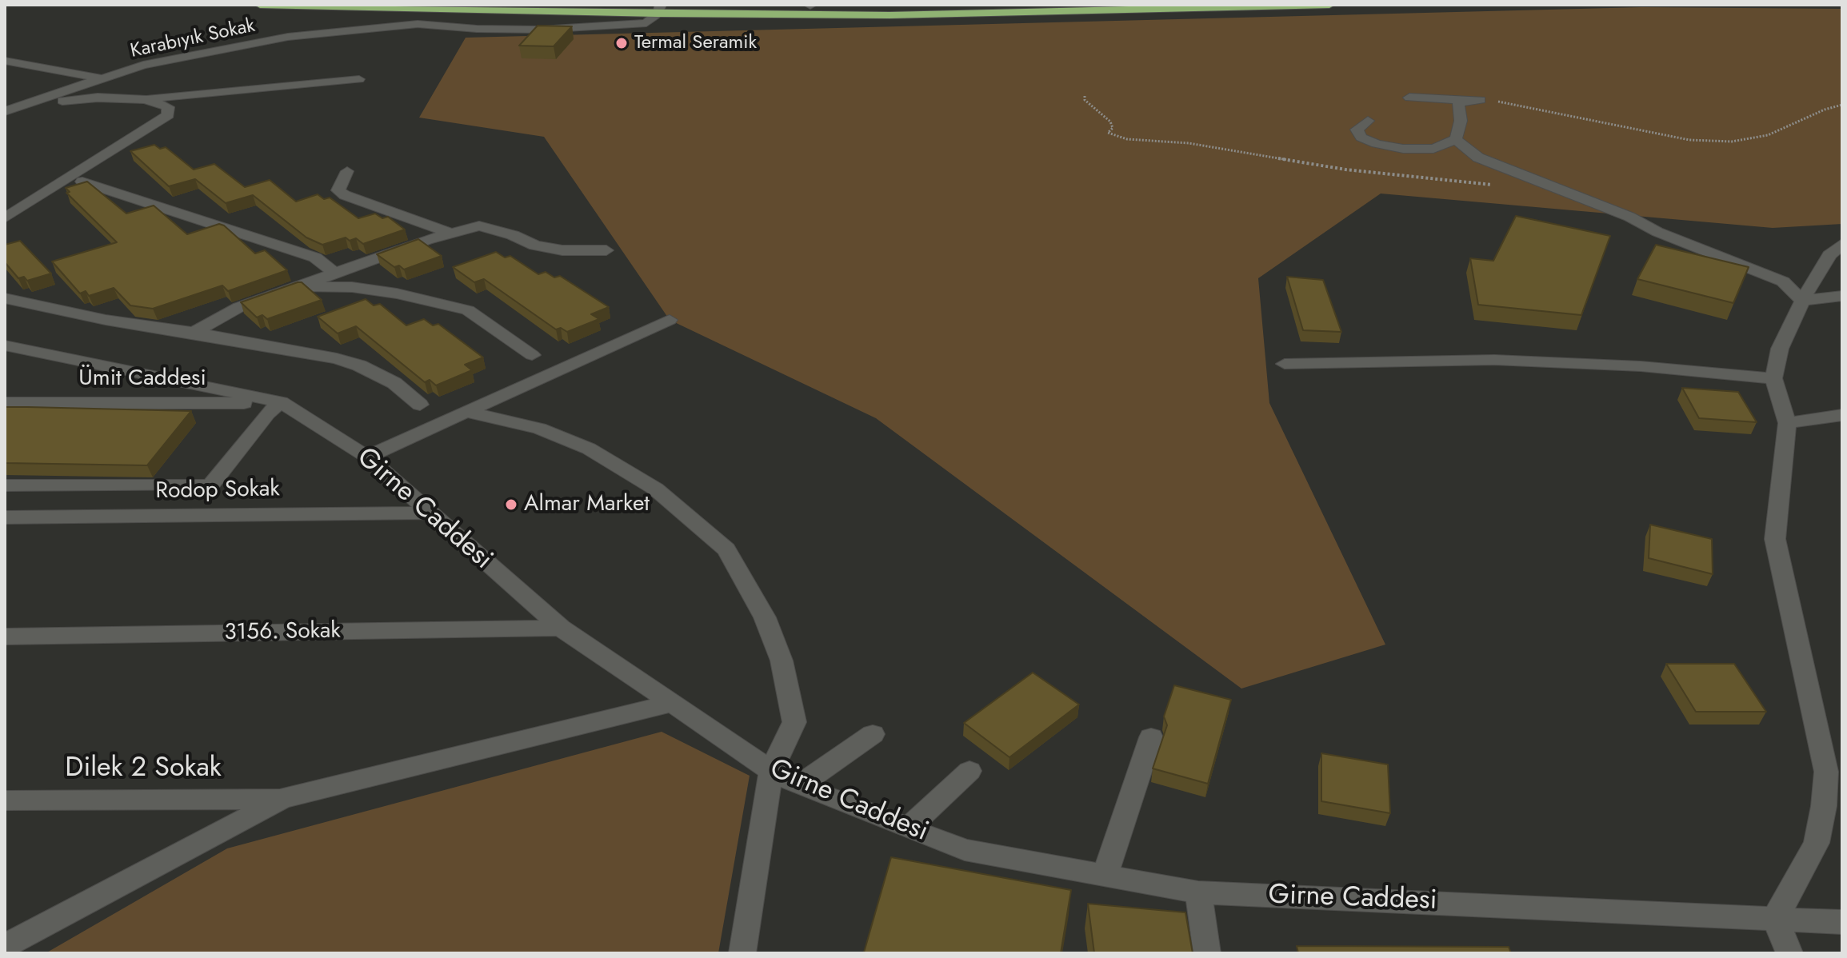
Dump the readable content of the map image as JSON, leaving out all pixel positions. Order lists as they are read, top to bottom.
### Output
{
  "streets": {
    "street": [
      "Karabıyık Sokak",
      "Ümit Caddesi",
      "Rodop Sokak",
      "Girne Caddesi",
      "3156. Sokak",
      "Dilek 2 Sokak"
    ]
  },
  "crossings": [
    ["Ümit Caddesi", "Girne Caddesi"],
    ["Rodop Sokak", "Girne Caddesi"],
    ["Girne Caddesi", "3156. Sokak"]
  ],
  "places": ["Termal Seramik", "Almar Market"]
}
